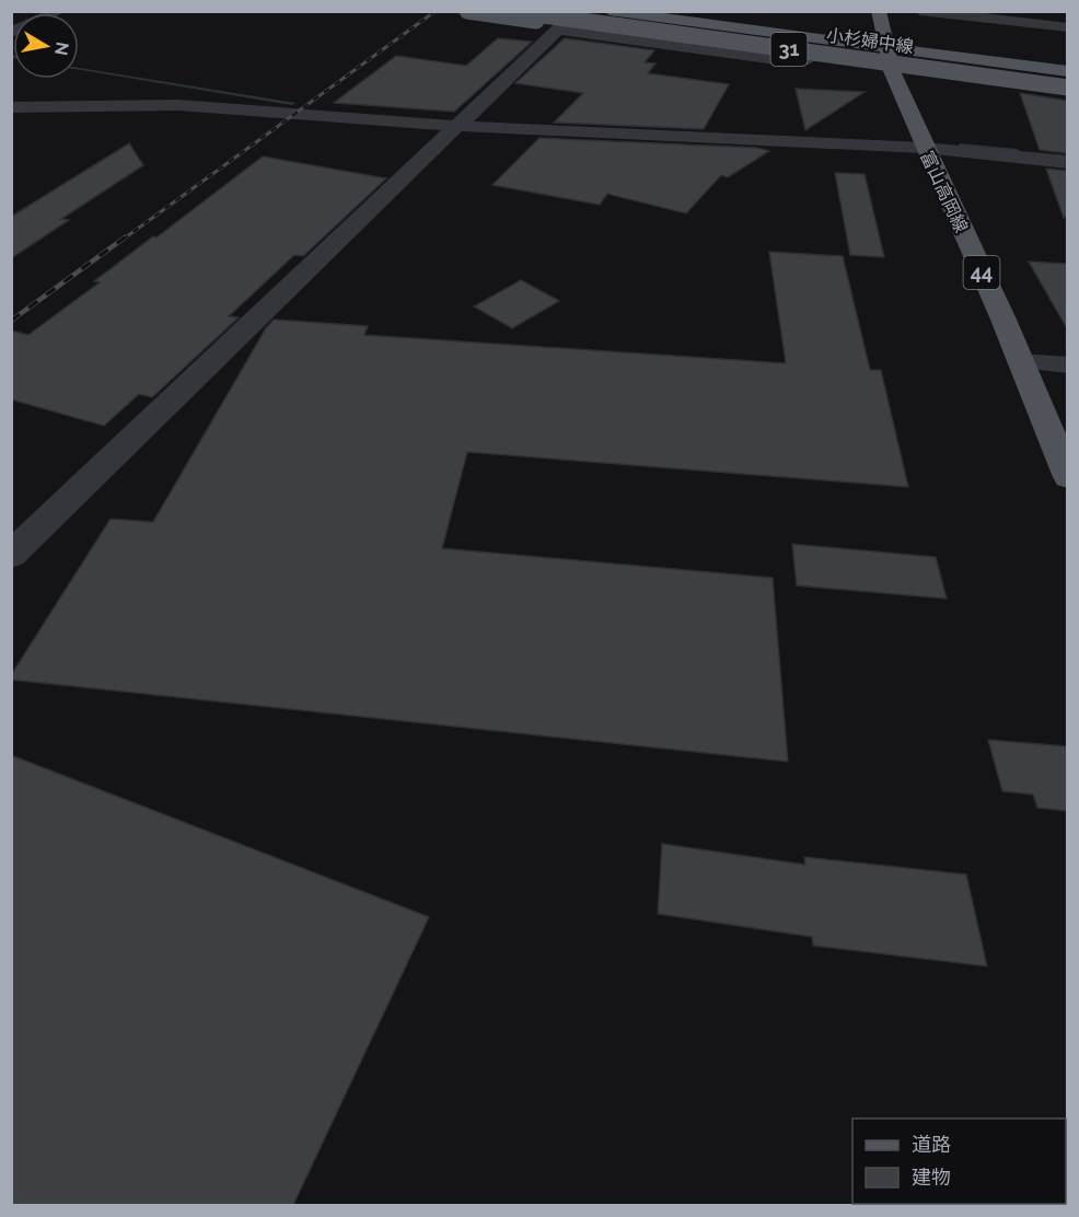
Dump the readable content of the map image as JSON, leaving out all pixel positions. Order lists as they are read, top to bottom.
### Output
{
  "streets": {
    "main road": [
      "小杉婦中線",
      "31",
      "富山高岡線",
      "44"
    ]
  },
  "crossings": [
    ["31", "富山高岡線"]
  ],
  "legend": ["道路", "建物"],
  "north": "right"
}
